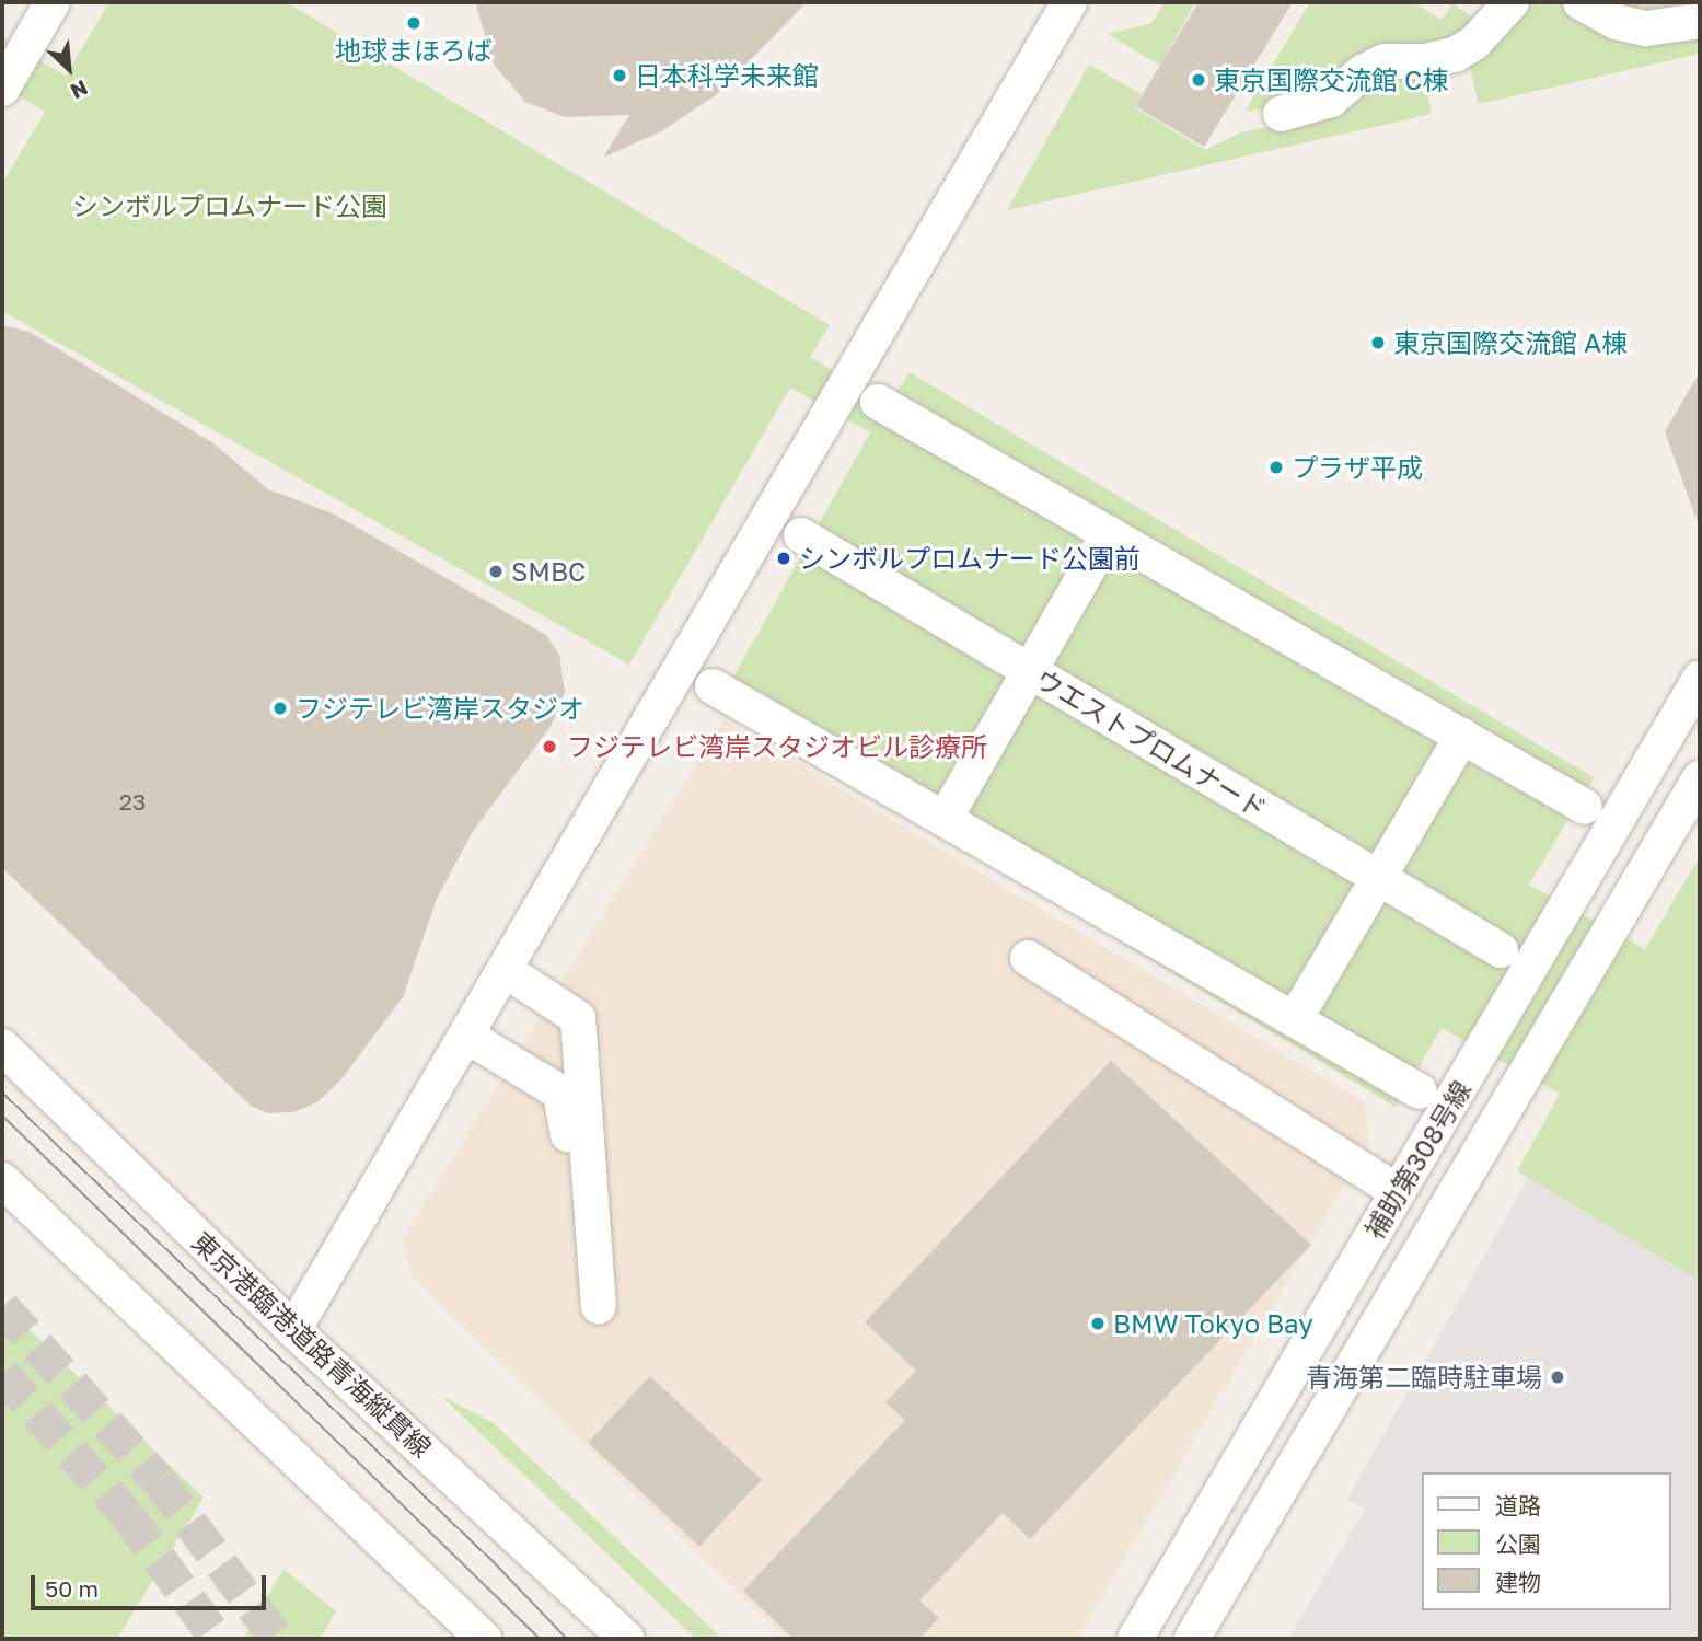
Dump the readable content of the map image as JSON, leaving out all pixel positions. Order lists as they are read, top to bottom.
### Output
{
  "streets": {
    "street": ["ウエストプロムナード", "補助第308号線", "東京港臨港道路青海縦貫線"]
  },
  "parks": ["シンボルプロムナード公園"],
  "places": [
    "地球まほろば",
    "日本科学未来館",
    "東京国際交流館 C棟",
    "東京国際交流館 A棟",
    "プラザ平成",
    "シンボルプロムナード公園前",
    "SMBC",
    "フジテレビ湾岸スタジオ",
    "フジテレビ湾岸スタジオビル診療所",
    "BMW Tokyo Bay",
    "青海第二臨時駐車場"
  ],
  "house_numbers": ["23"],
  "legend": ["道路", "公園", "建物"],
  "scale_bar": "50 m",
  "north": "bottom right"
}
